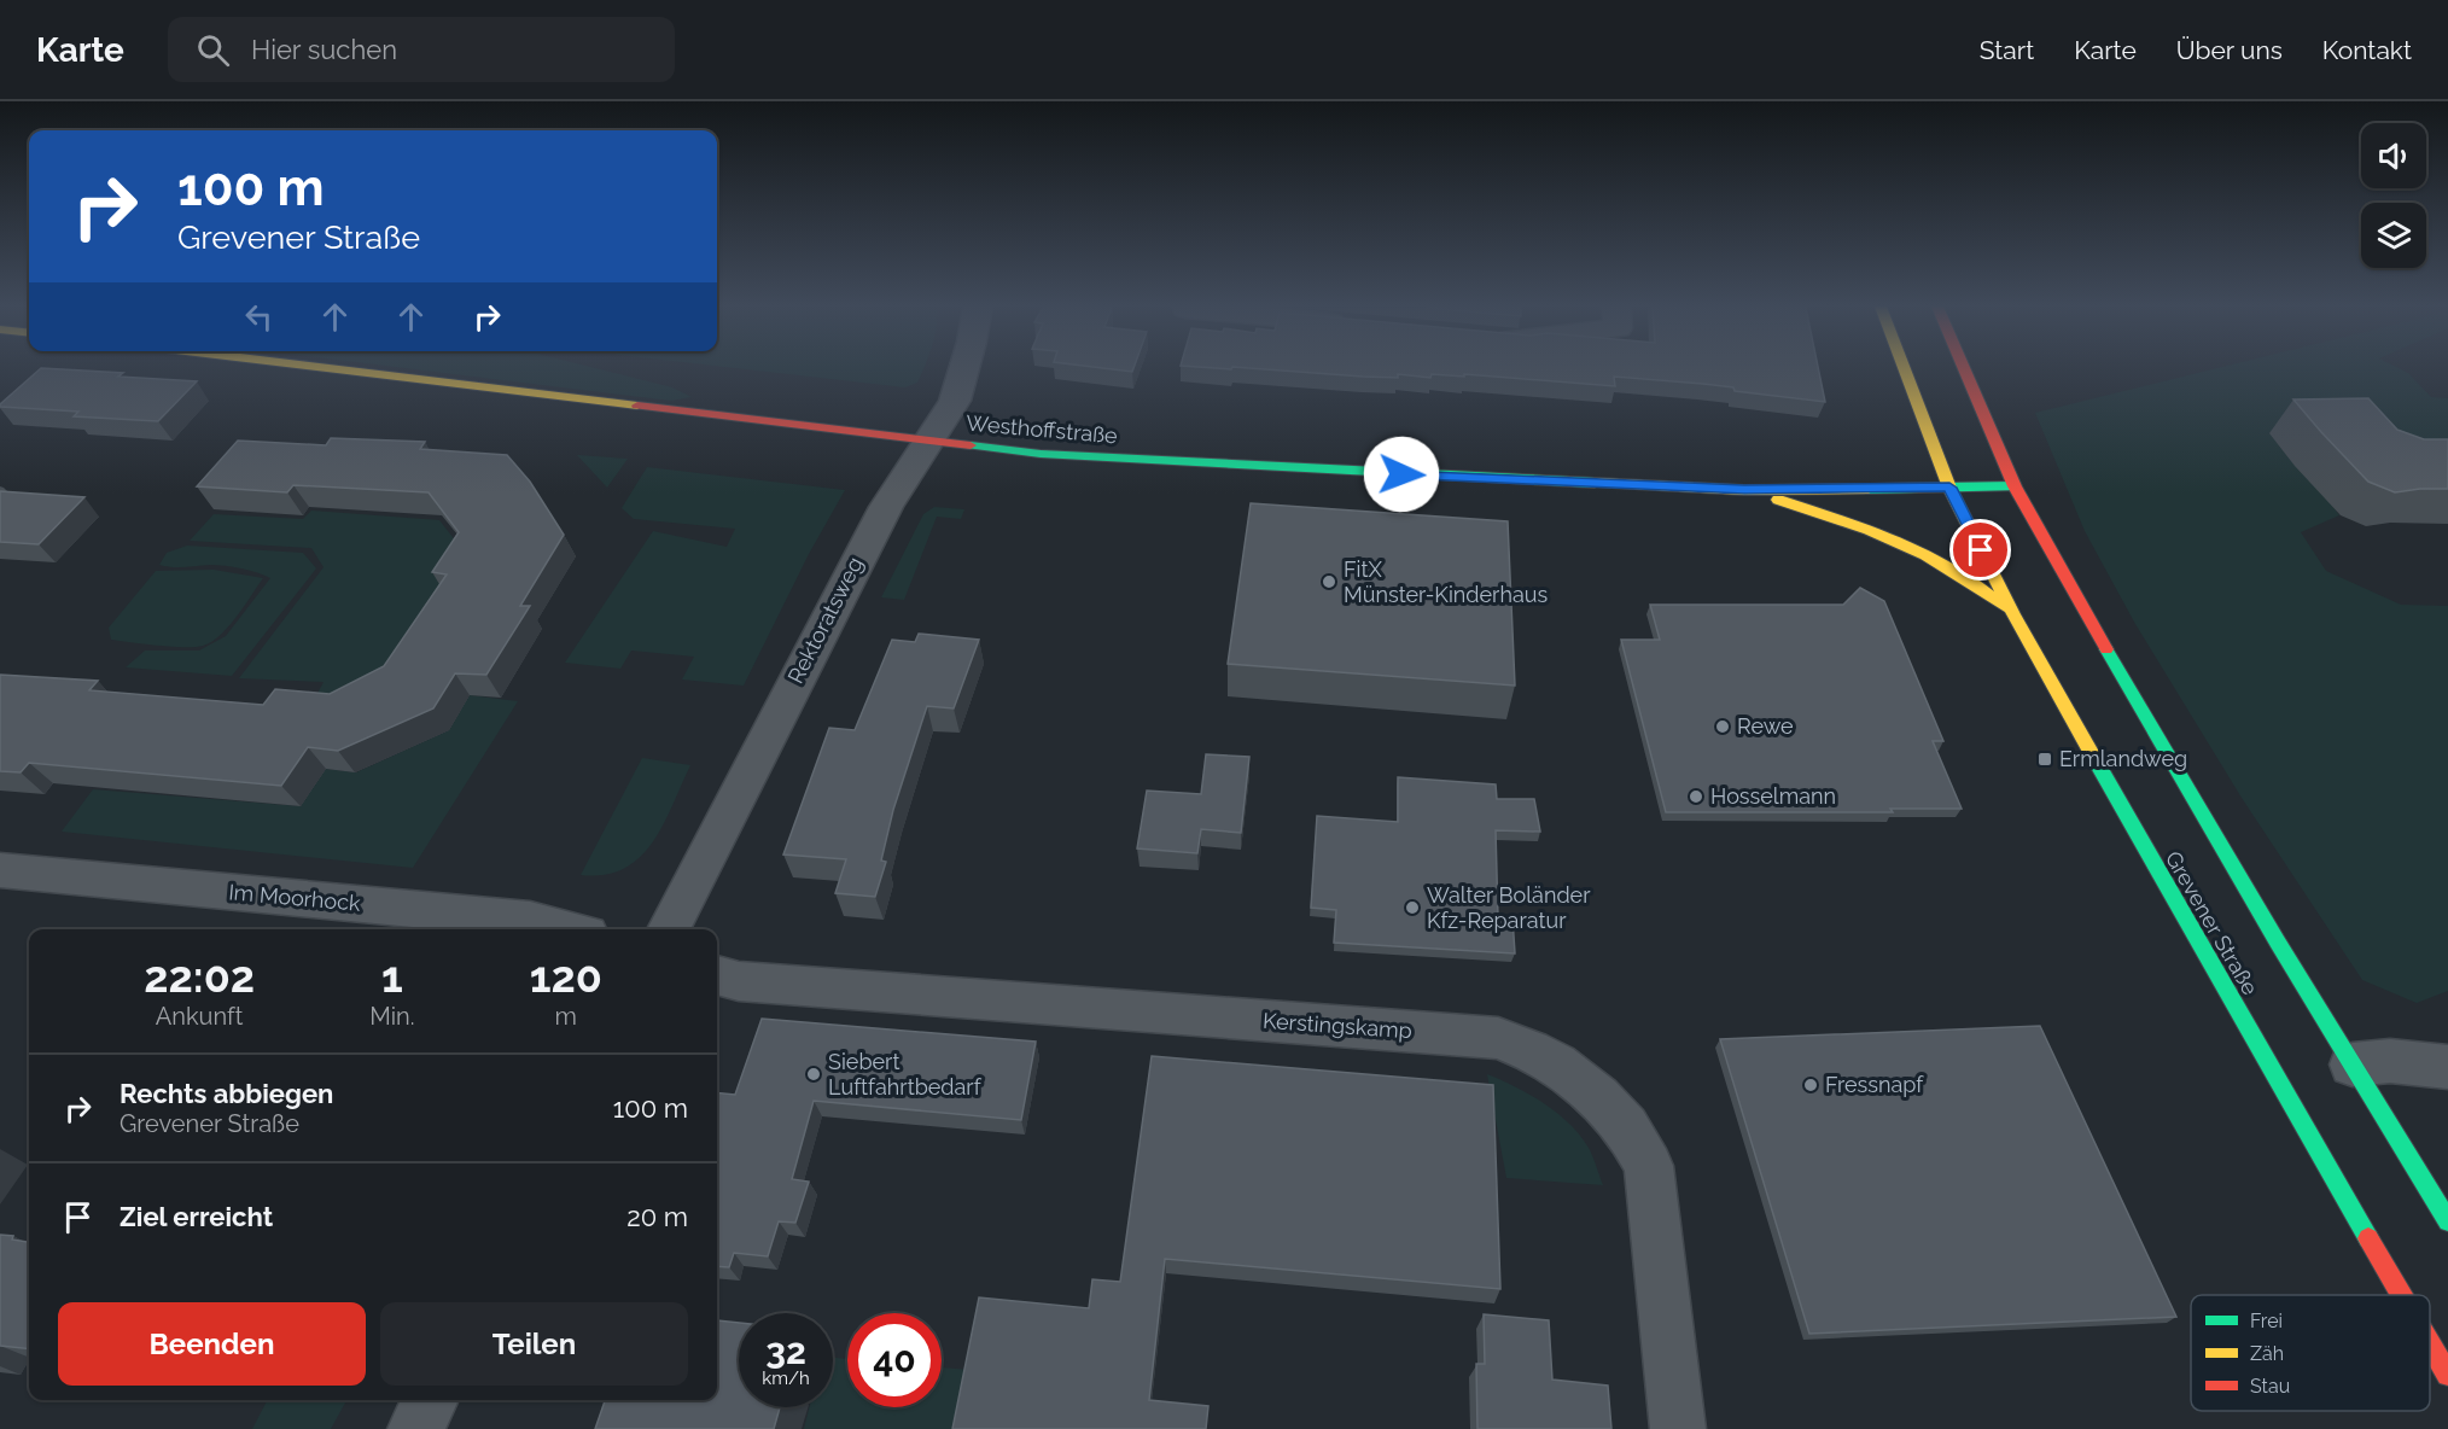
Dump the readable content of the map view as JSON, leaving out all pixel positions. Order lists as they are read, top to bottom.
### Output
{
  "streets": {
    "main road": ["Westhoffstraße", "Grevener Straße"],
    "street": ["Rektoratsweg", "Im Moorhock", "Kerstingskamp"]
  },
  "crossings": [
    ["Westhoffstraße", "Rektoratsweg"],
    ["Westhoffstraße", "Grevener Straße"]
  ],
  "places": {
    "other": [
      "FitX Münster-Kinderhaus",
      "Rewe",
      "Hosselmann",
      "Walter Boländer Kfz-Reparatur",
      "Siebert Luftfahrtbedarf",
      "Fressnapf"
    ],
    "transit": ["Ermlandweg"]
  },
  "legend": ["Frei", "Zäh", "Stau"],
  "page": {
    "header": "Karte",
    "search": "Hier suchen",
    "nav": [
      "Start",
      "Karte",
      "Über uns",
      "Kontakt"
    ],
    "turn": ["100 m", "Grevener Straße"],
    "eta": [
      "22:02",
      "Ankunft",
      "1",
      "Min.",
      "120",
      "m"
    ],
    "list": [
      {
        "name": "Rechts abbiegen",
        "note": "Grevener Straße",
        "value": "100 m"
      },
      {
        "name": "Ziel erreicht",
        "value": "20 m"
      }
    ],
    "buttons": ["Beenden", "Teilen"],
    "speed": "32 km/h",
    "limit": "40"
  }
}
